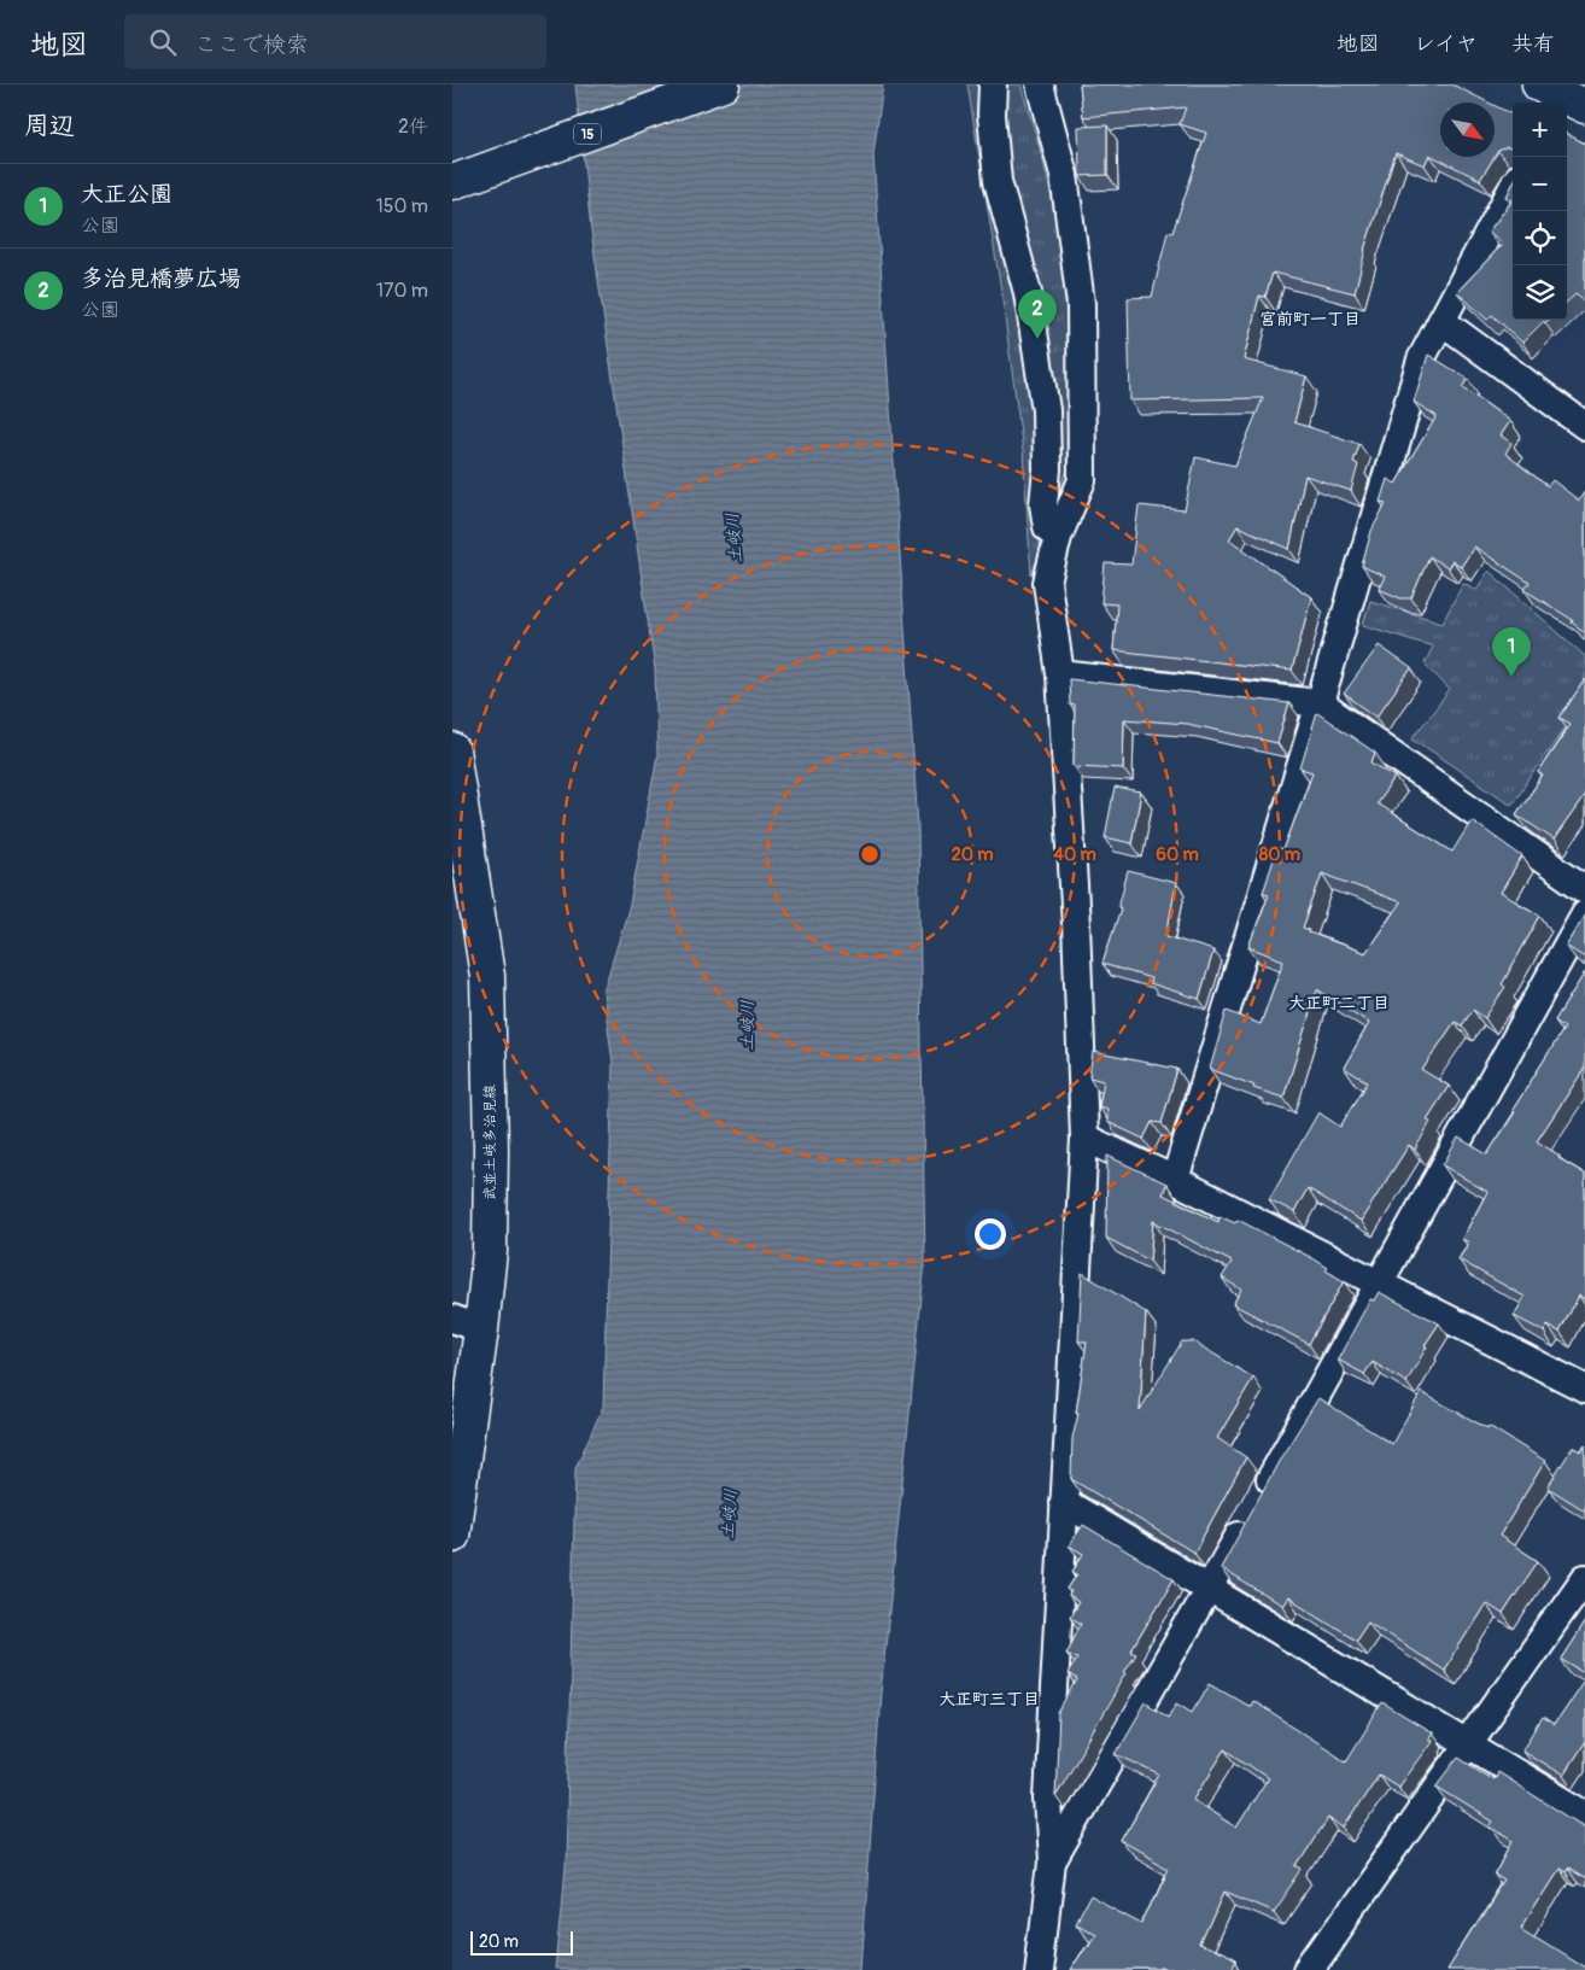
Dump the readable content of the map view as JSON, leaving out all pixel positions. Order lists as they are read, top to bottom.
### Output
{
  "streets": {
    "main road": ["15", "武並土岐多治見線"]
  },
  "districts": ["宮前町一丁目", "大正町二丁目", "大正町三丁目"],
  "water": ["土岐川"],
  "scale_bar": "20 m",
  "north": "bottom right",
  "page": {
    "header": "地図",
    "search": "ここで検索",
    "nav": ["地図", "レイヤ", "共有"],
    "heading": ["周辺", "2件"],
    "map_buttons": ["+", "−"],
    "list": [
      {
        "mark": "1",
        "name": "大正公園",
        "note": "公園",
        "value": "150 m"
      },
      {
        "mark": "2",
        "name": "多治見橋夢広場",
        "note": "公園",
        "value": "170 m"
      }
    ],
    "pins": ["2", "1"],
    "scale": "20 m"
  },
  "rings": [
    "20 m",
    "40 m",
    "60 m",
    "80 m"
  ]
}
